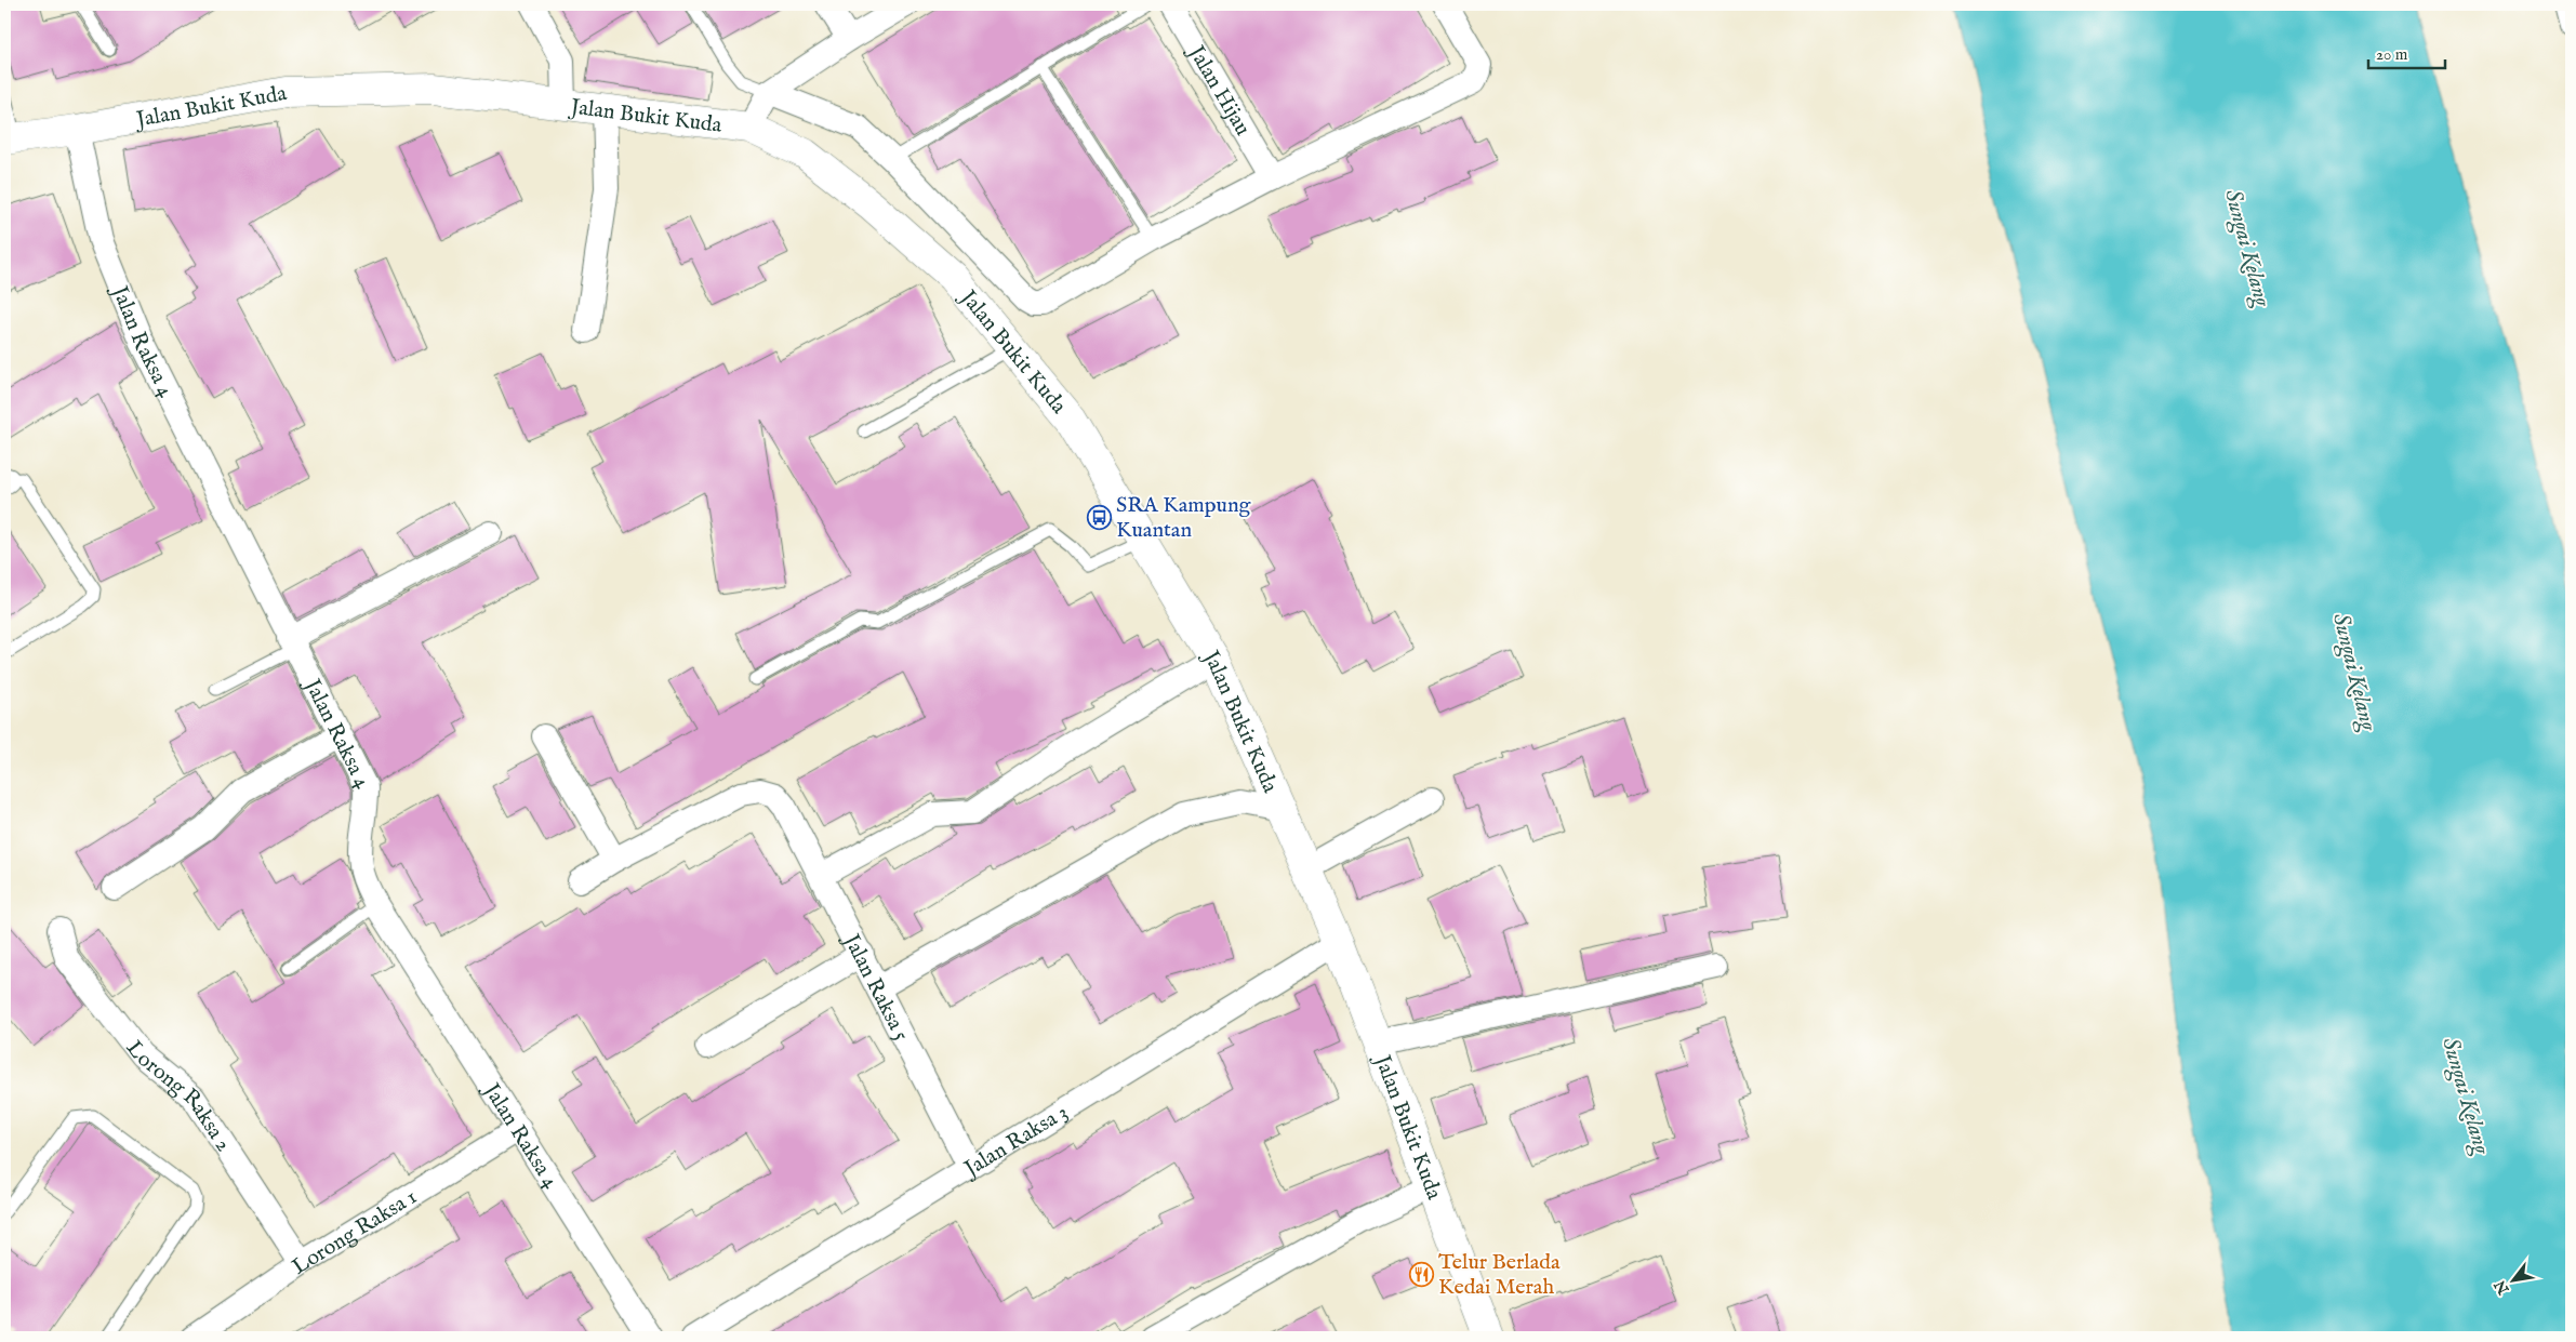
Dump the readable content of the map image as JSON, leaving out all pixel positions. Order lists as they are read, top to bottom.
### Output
{
  "streets": {
    "street": [
      "Jalan Hijau",
      "Jalan Bukit Kuda",
      "Jalan Raksa 4",
      "Jalan Raksa 5",
      "Lorong Raksa 2",
      "Jalan Raksa 3",
      "Lorong Raksa 1"
    ]
  },
  "crossings": [
    ["Jalan Bukit Kuda", "Jalan Raksa 4"],
    ["Jalan Bukit Kuda", "Jalan Raksa 3"],
    ["Jalan Raksa 4", "Lorong Raksa 1"],
    ["Jalan Raksa 5", "Jalan Raksa 3"],
    ["Lorong Raksa 2", "Lorong Raksa 1"]
  ],
  "water": ["Sungai Kelang"],
  "places": {
    "bus stop": ["SRA Kampung Kuantan"],
    "restaurant": ["Telur Berlada Kedai Merah"]
  },
  "scale_bar": "20 m",
  "north": "bottom left"
}
